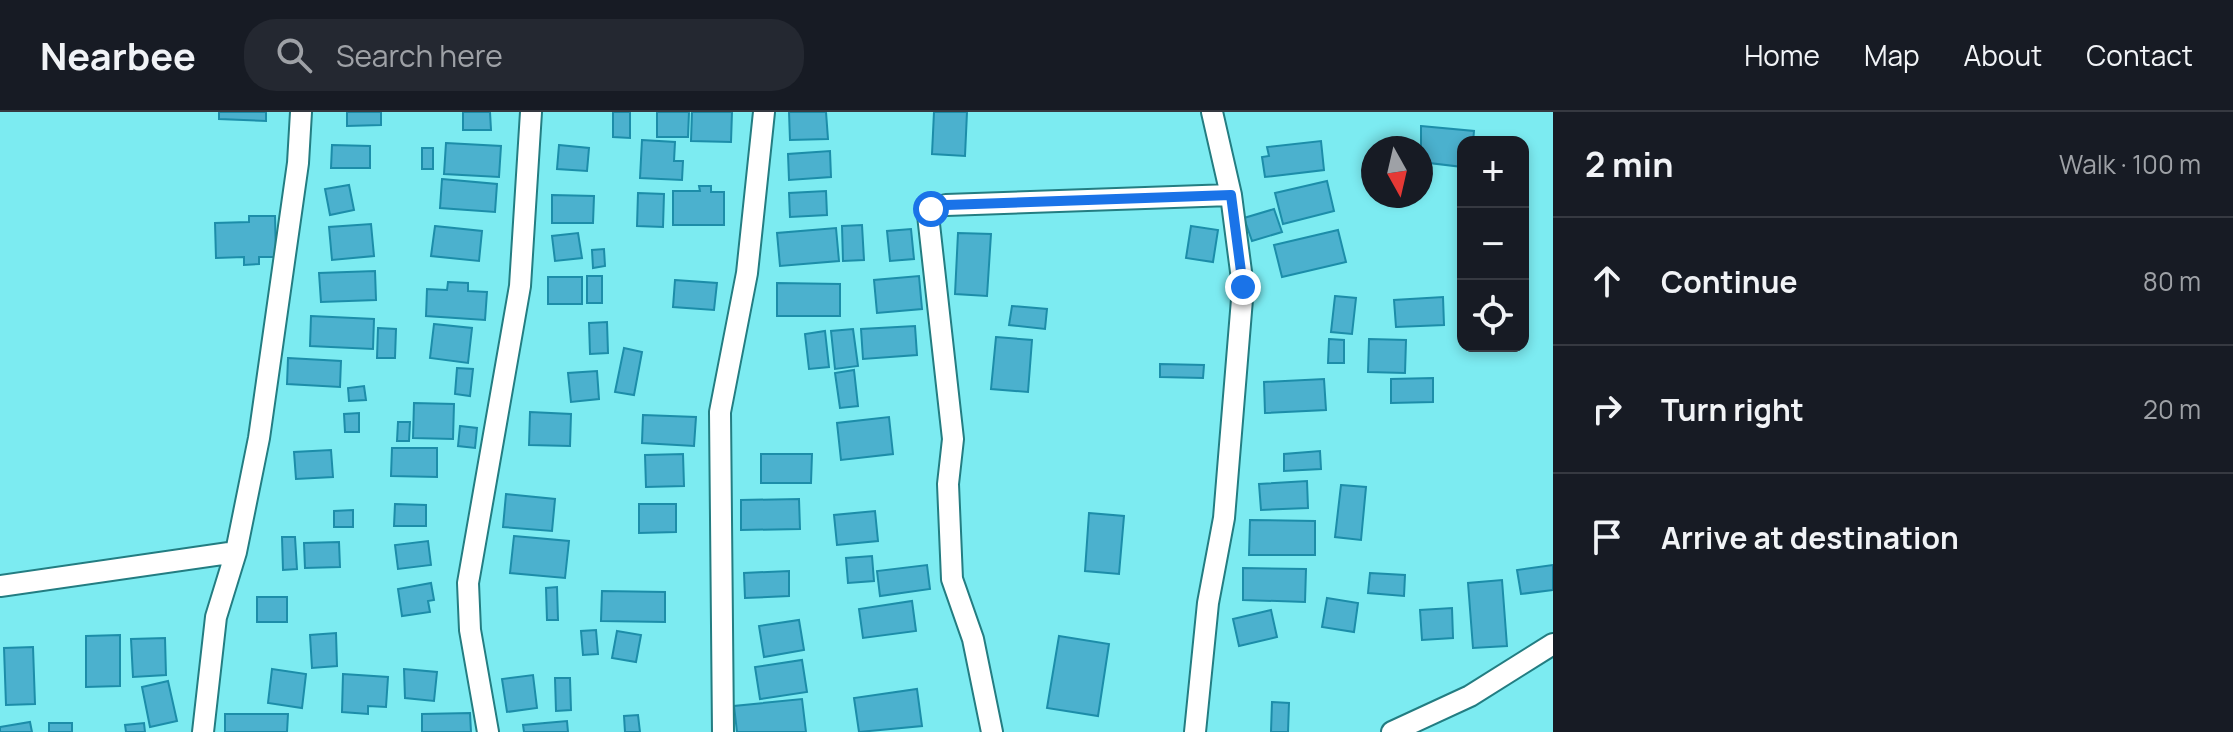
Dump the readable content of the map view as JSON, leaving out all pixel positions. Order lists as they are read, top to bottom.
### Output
{
  "north": "bottom",
  "page": {
    "header": "Nearbee",
    "search": "Search here",
    "nav": [
      "Home",
      "Map",
      "About",
      "Contact"
    ],
    "heading": ["2 min", "Walk · 100 m"],
    "map_buttons": ["+", "−"],
    "list": [
      ["Continue", "80 m"],
      ["Turn right", "20 m"],
      "Arrive at destination"
    ]
  }
}
